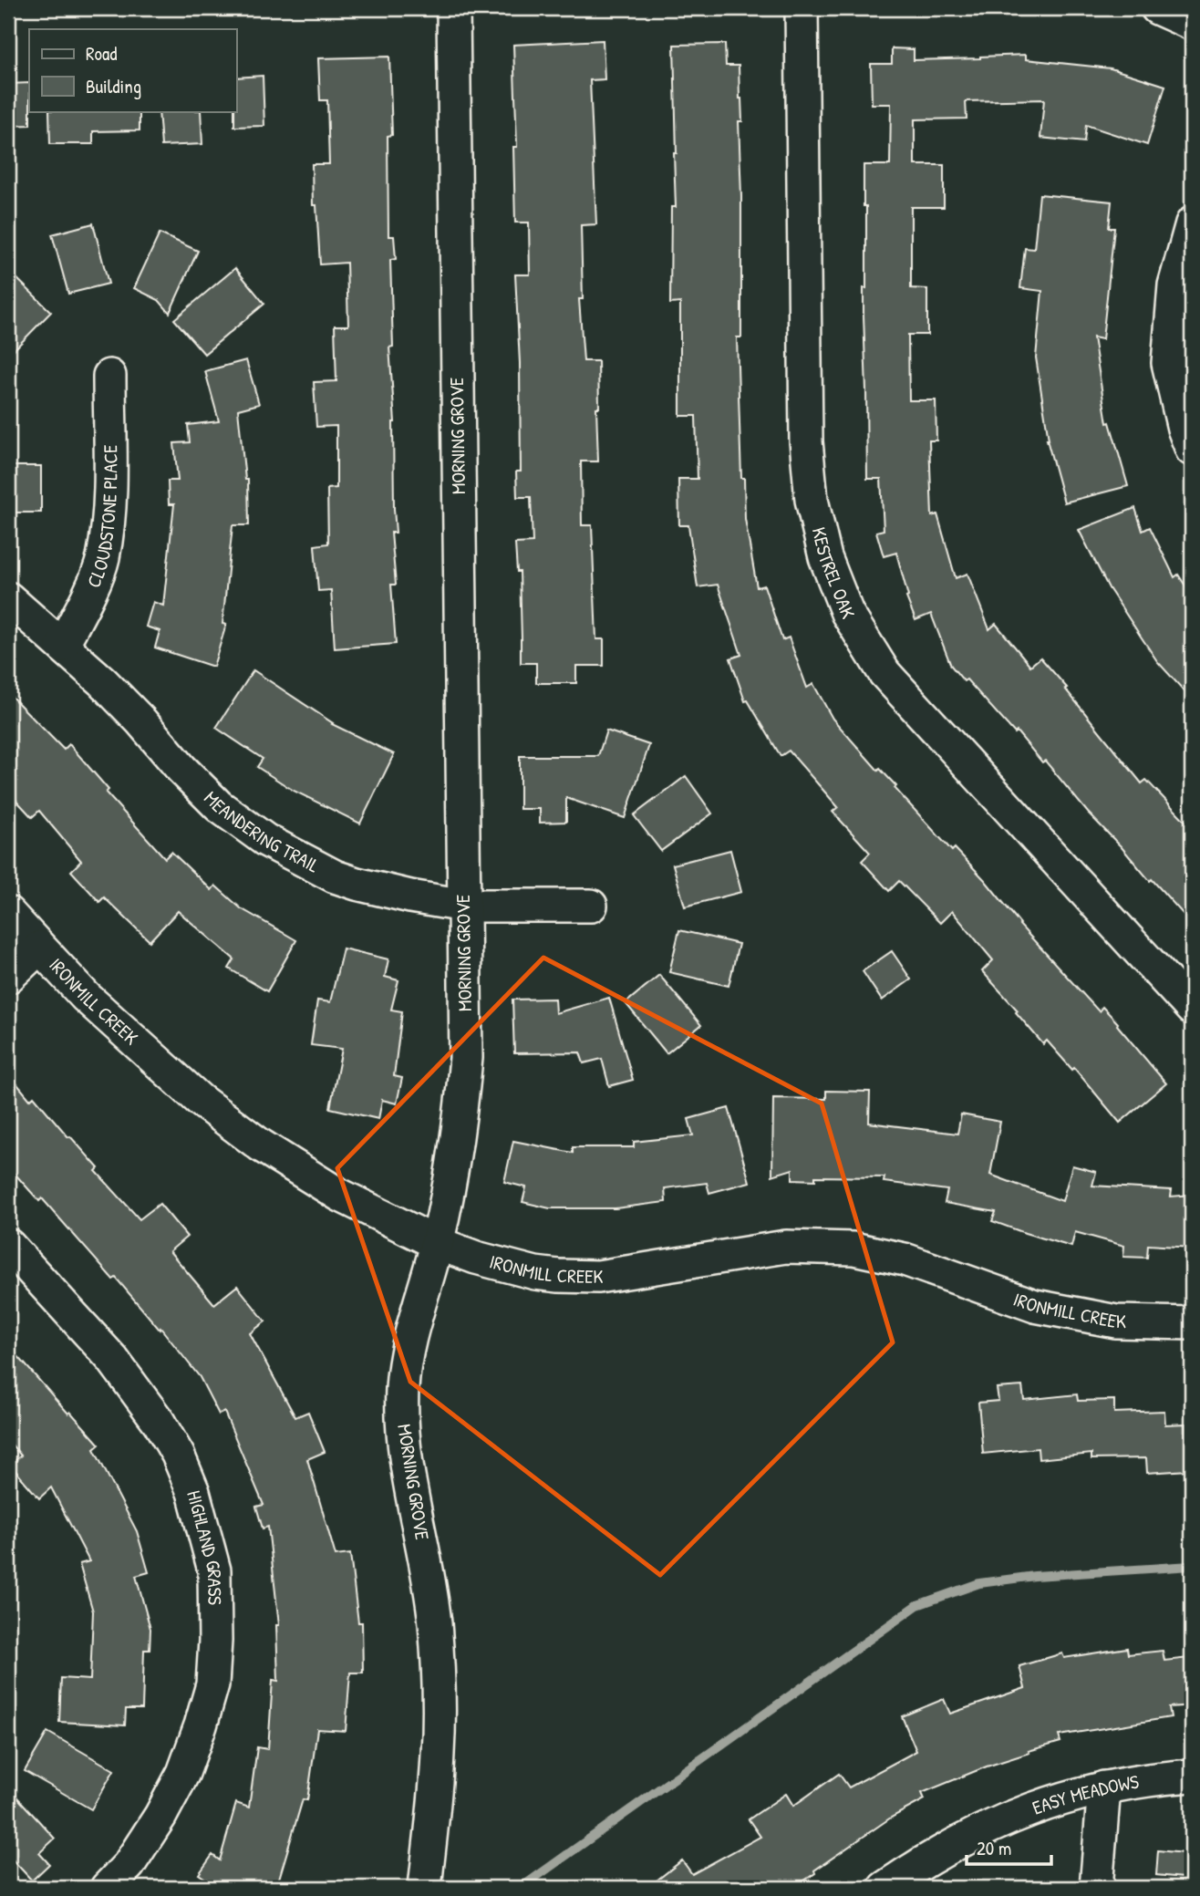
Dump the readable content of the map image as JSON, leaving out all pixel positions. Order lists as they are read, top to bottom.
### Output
{
  "streets": {
    "street": [
      "MORNING GROVE",
      "CLOUDSTONE PLACE",
      "KESTREL OAK",
      "MEANDERING TRAIL",
      "IRONMILL CREEK",
      "HIGHLAND GRASS",
      "EASY MEADOWS"
    ]
  },
  "crossings": [
    ["MORNING GROVE", "MEANDERING TRAIL"],
    ["MORNING GROVE", "IRONMILL CREEK"],
    ["CLOUDSTONE PLACE", "MEANDERING TRAIL"]
  ],
  "legend": ["Road", "Building"],
  "scale_bar": "20 m"
}
